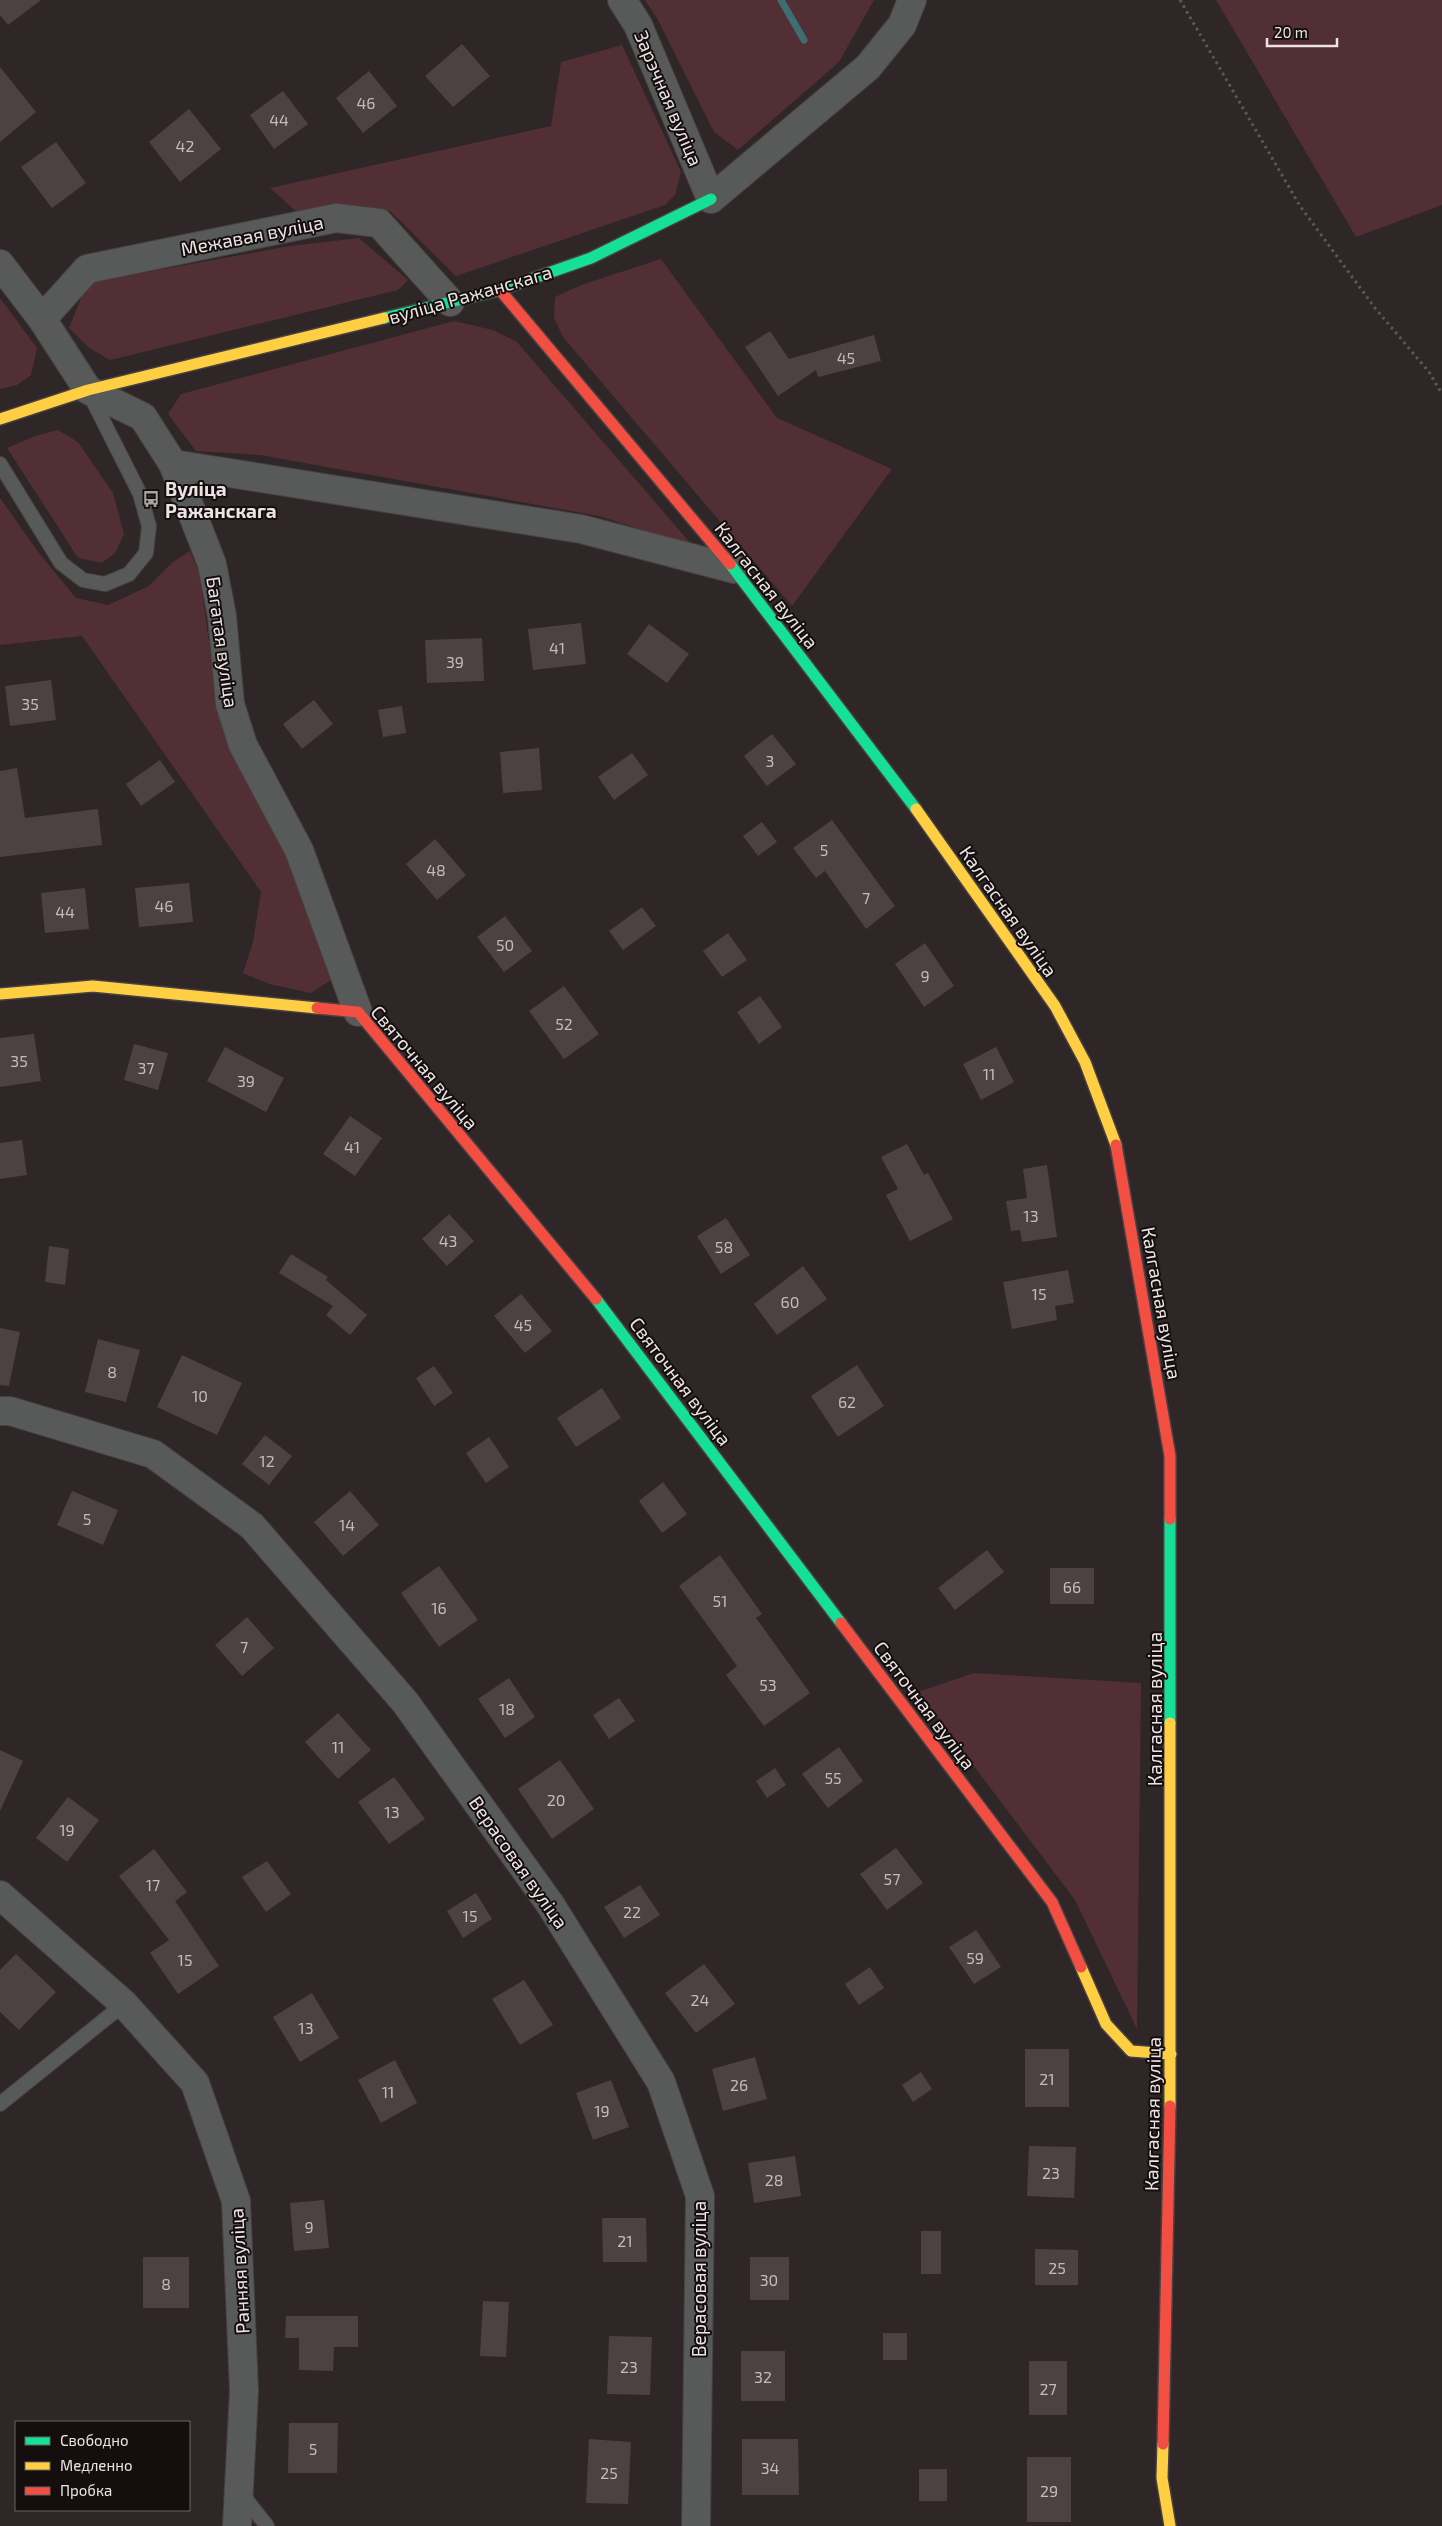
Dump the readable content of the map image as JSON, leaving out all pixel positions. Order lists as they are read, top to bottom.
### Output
{
  "streets": {
    "street": [
      "Зарэчная вуліца",
      "Межавая вуліца",
      "вуліца Ражанскага",
      "Калгасная вуліца",
      "Багатая вуліца",
      "Святочная вуліца",
      "Верасовая вуліца",
      "Ранняя вуліца"
    ]
  },
  "crossings": [
    ["Зарэчная вуліца", "вуліца Ражанскага"],
    ["Межавая вуліца", "вуліца Ражанскага"],
    ["вуліца Ражанскага", "Калгасная вуліца"],
    ["вуліца Ражанскага", "Багатая вуліца"],
    ["Калгасная вуліца", "Святочная вуліца"],
    ["Багатая вуліца", "Святочная вуліца"]
  ],
  "places": {
    "bus stop": ["Вуліца Ражанскага"]
  },
  "house_numbers": [
    "46",
    "44",
    "42",
    "45",
    "41",
    "39",
    "35",
    "3",
    "5",
    "48",
    "7",
    "46",
    "44",
    "50",
    "9",
    "52",
    "35",
    "37",
    "11",
    "39",
    "41",
    "13",
    "43",
    "58",
    "15",
    "60",
    "45",
    "8",
    "10",
    "62",
    "12",
    "5",
    "14",
    "66",
    "51",
    "16",
    "7",
    "53",
    "18",
    "11",
    "55",
    "20",
    "13",
    "19",
    "57",
    "17",
    "22",
    "15",
    "59",
    "15",
    "24",
    "13",
    "21",
    "26",
    "11",
    "19",
    "23",
    "28",
    "9",
    "21",
    "25",
    "30",
    "8",
    "23",
    "32",
    "27",
    "5",
    "34",
    "25",
    "29"
  ],
  "legend": ["Свободно", "Медленно", "Пробка"],
  "scale_bar": "20 m"
}
